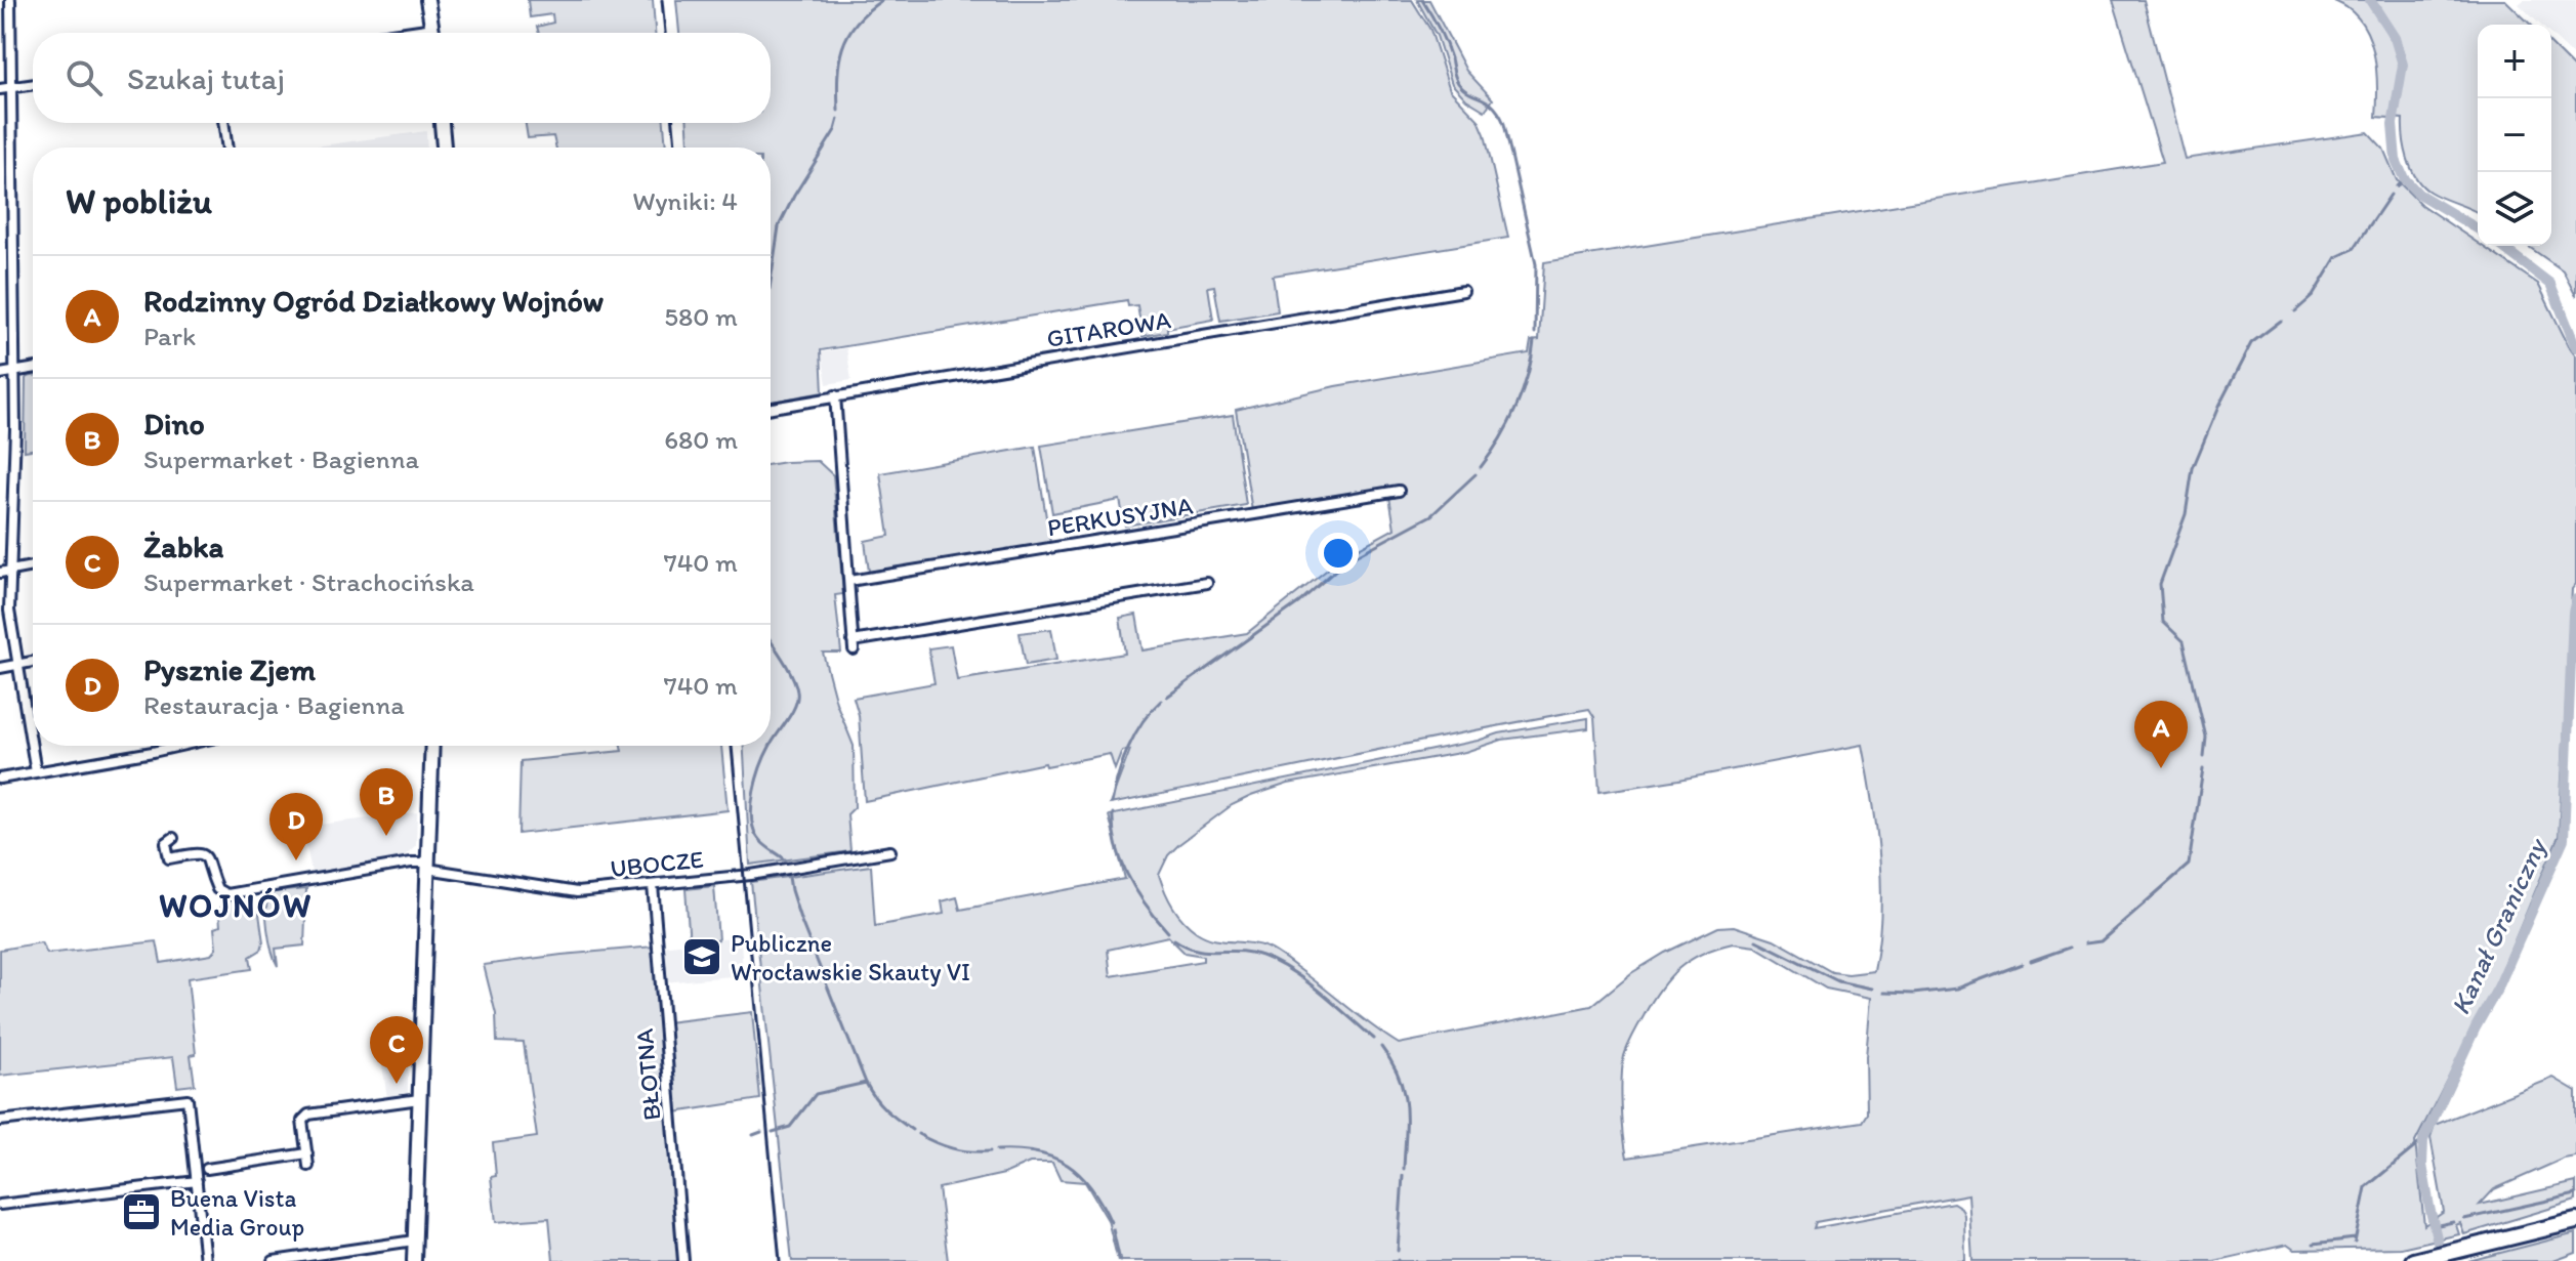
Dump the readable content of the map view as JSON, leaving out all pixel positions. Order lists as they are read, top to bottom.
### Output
{
  "streets": {
    "street": [
      "GITAROWA",
      "PERKUSYJNA",
      "UBOCZE",
      "BŁOTNA"
    ]
  },
  "crossings": [
    ["UBOCZE", "BŁOTNA"]
  ],
  "districts": ["WOJNÓW"],
  "water": ["Kanał Graniczny"],
  "places": {
    "school or university": ["Publiczne Wrocławskie Skauty VI"],
    "office": ["Buena Vista Media Group"]
  },
  "page": {
    "map_buttons": ["+", "−"],
    "search": "Szukaj tutaj",
    "heading": ["W pobliżu", "Wyniki: 4"],
    "list": [
      {
        "mark": "A",
        "name": "Rodzinny Ogród Działkowy Wojnów",
        "note": "Park",
        "value": "580 m"
      },
      {
        "mark": "B",
        "name": "Dino",
        "note": "Supermarket · Bagienna",
        "value": "680 m"
      },
      {
        "mark": "C",
        "name": "Żabka",
        "note": "Supermarket · Strachocińska",
        "value": "740 m"
      },
      {
        "mark": "D",
        "name": "Pysznie Zjem",
        "note": "Restauracja · Bagienna",
        "value": "740 m"
      }
    ],
    "pins": [
      "A",
      "B",
      "D",
      "C"
    ]
  }
}
